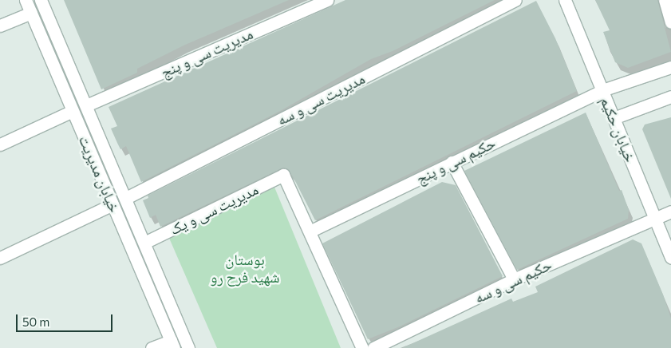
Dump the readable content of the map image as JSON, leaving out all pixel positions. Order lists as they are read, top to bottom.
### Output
{
  "streets": {
    "street": [
      "مدیریت سی و پنج",
      "مدیریت سی و سه",
      "خیابان حکیم",
      "حکیم سی و پنج",
      "خیابان مدیریت",
      "مدیریت سی و یک",
      "حکیم سی و سه"
    ]
  },
  "crossings": [
    ["مدیریت سی و پنج", "خیابان مدیریت"],
    ["مدیریت سی و سه", "خیابان مدیریت"],
    ["خیابان حکیم", "حکیم سی و پنج"],
    ["خیابان حکیم", "حکیم سی و سه"],
    ["حکیم سی و پنج", "مدیریت سی و یک"],
    ["خیابان مدیریت", "مدیریت سی و یک"]
  ],
  "parks": ["بوستان شهید فرح رو"],
  "scale_bar": "50 m"
}
